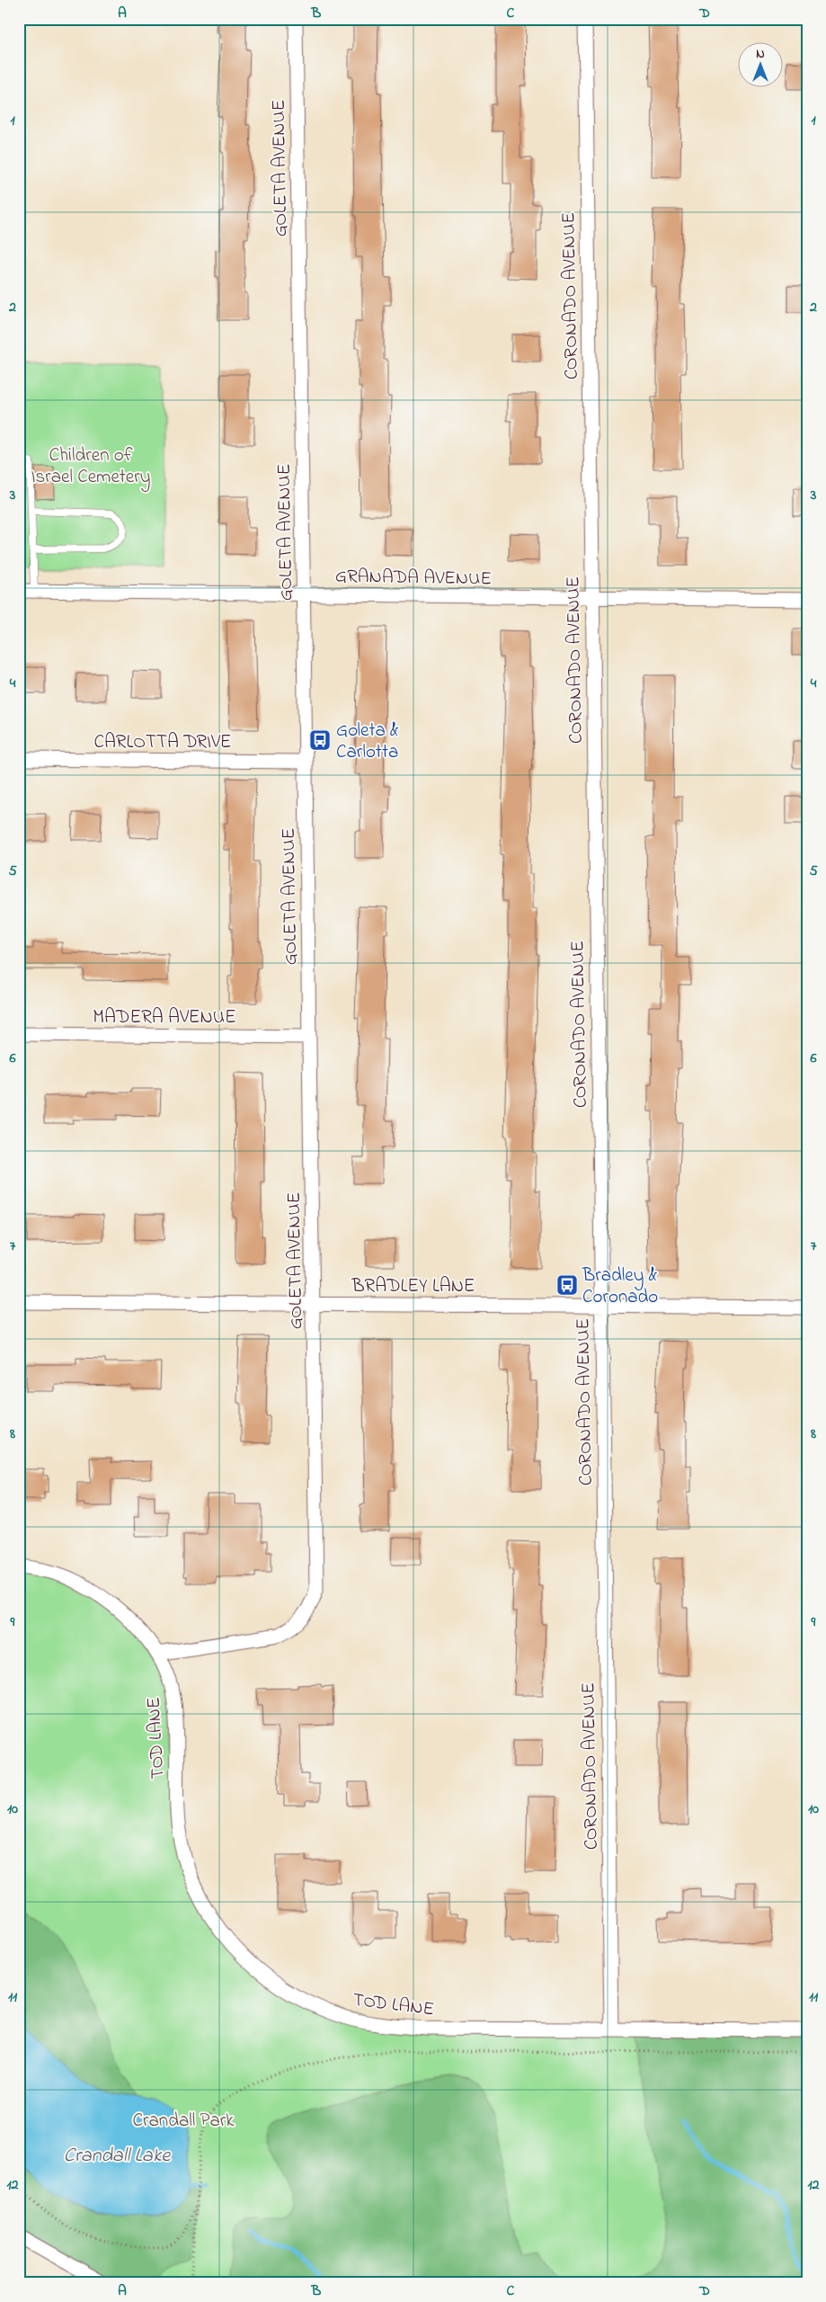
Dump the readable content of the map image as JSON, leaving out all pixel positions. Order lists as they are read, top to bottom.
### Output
{
  "streets": {
    "street": [
      "GOLETA AVENUE",
      "CORONADO AVENUE",
      "GRANADA AVENUE",
      "CARLOTTA DRIVE",
      "MADERA AVENUE",
      "BRADLEY LANE",
      "TOD LANE"
    ]
  },
  "crossings": [
    ["GOLETA AVENUE", "GRANADA AVENUE"],
    ["GOLETA AVENUE", "CARLOTTA DRIVE"],
    ["GOLETA AVENUE", "MADERA AVENUE"],
    ["GOLETA AVENUE", "BRADLEY LANE"],
    ["GOLETA AVENUE", "TOD LANE"],
    ["CORONADO AVENUE", "GRANADA AVENUE"],
    ["CORONADO AVENUE", "BRADLEY LANE"],
    ["CORONADO AVENUE", "TOD LANE"]
  ],
  "water": ["Crandall Lake"],
  "parks": ["Children of Israel Cemetery", "Crandall Park"],
  "places": {
    "bus stop": ["Goleta & Carlotta", "Bradley & Coronado"]
  },
  "north": "top",
  "grid": {
    "columns": [
      "A",
      "B",
      "C",
      "D"
    ],
    "rows": [
      "1",
      "2",
      "3",
      "4",
      "5",
      "6",
      "7",
      "8",
      "9",
      "10",
      "11",
      "12"
    ]
  }
}
